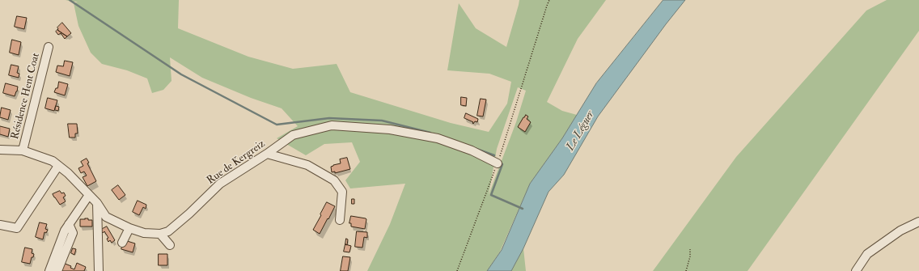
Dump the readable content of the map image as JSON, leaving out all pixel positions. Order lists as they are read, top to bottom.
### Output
{
  "streets": {
    "street": ["Résidence Hent Coat", "Rue de Kergreiz"]
  },
  "water": ["Le Léguer"]
}
